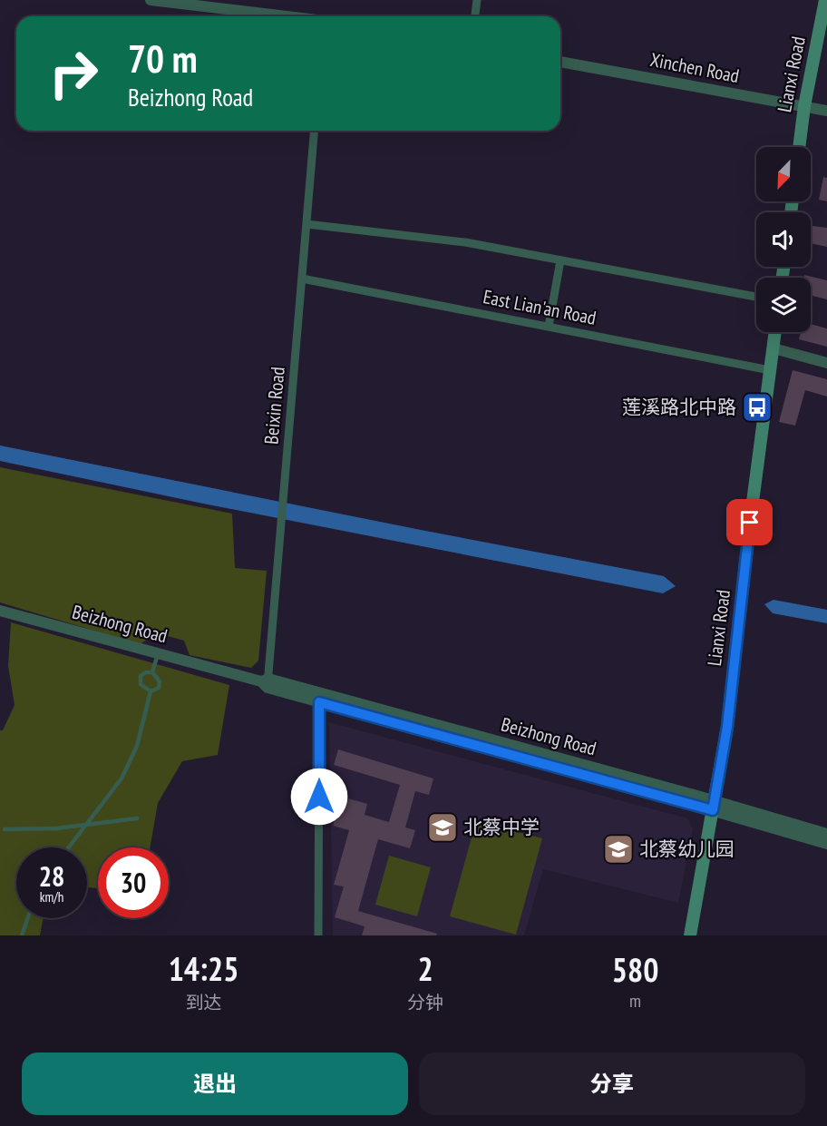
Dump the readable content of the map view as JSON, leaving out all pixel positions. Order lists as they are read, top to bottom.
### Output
{
  "streets": {
    "main road": ["Lianxi Road"],
    "street": [
      "Xinchen Road",
      "East Lian'an Road",
      "Beixin Road",
      "Beizhong Road"
    ]
  },
  "crossings": [
    ["Xinchen Road", "Lianxi Road"],
    ["Lianxi Road", "East Lian'an Road"],
    ["Lianxi Road", "Beizhong Road"],
    ["East Lian'an Road", "Beixin Road"],
    ["Beixin Road", "Beizhong Road"]
  ],
  "places": {
    "bus stop": ["莲溪路北中路"],
    "school or university": ["北蔡中学", "北蔡幼儿园"]
  },
  "north": "bottom left",
  "page": {
    "turn": ["70 m", "Beizhong Road"],
    "speed": "28 km/h",
    "limit": "30",
    "eta": [
      "14:25",
      "到达",
      "2",
      "分钟",
      "580",
      "m"
    ],
    "buttons": ["退出", "分享"]
  }
}
